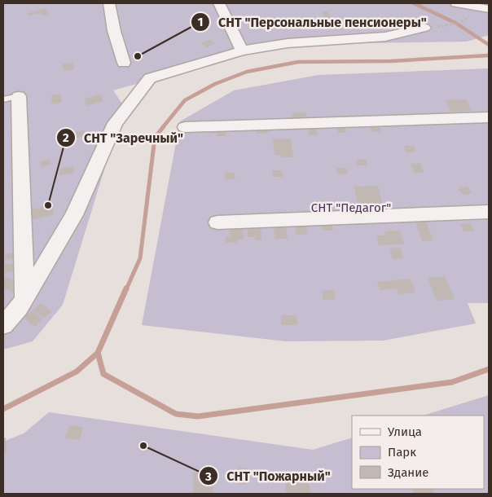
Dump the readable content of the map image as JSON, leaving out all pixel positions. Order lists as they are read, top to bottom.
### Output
{
  "parks": ["СНТ \"Педагог\""],
  "places": ["СНТ \"Персональные пенсионеры\"", "СНТ \"Заречный\"", "СНТ \"Пожарный\""],
  "legend": ["Улица", "Парк", "Здание"]
}
